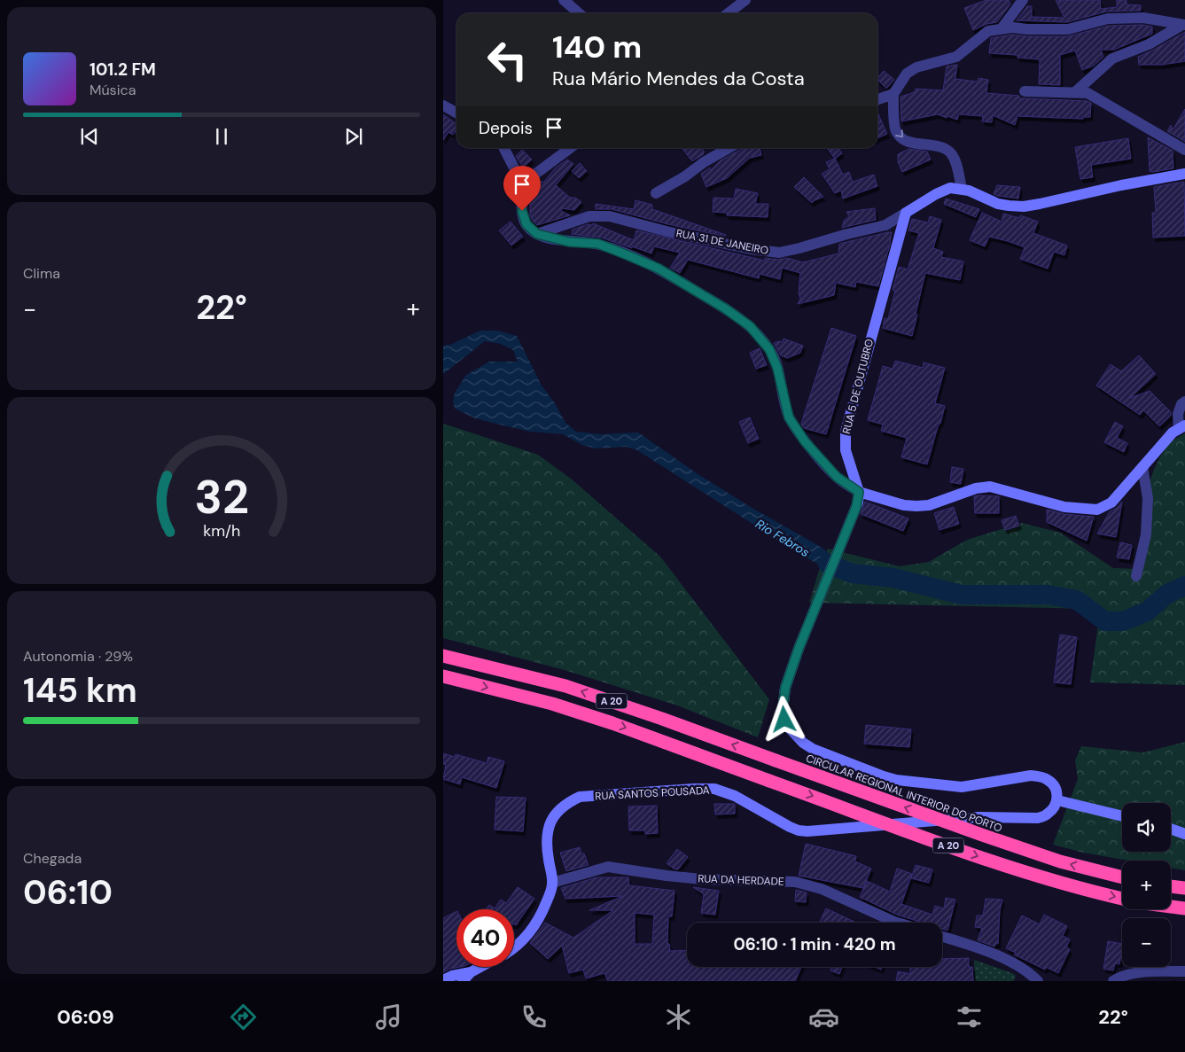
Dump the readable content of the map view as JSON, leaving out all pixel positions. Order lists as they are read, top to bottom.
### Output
{
  "streets": {
    "highway": ["A 20", "CIRCULAR REGIONAL INTERIOR DO PORTO"],
    "street": [
      "RUA 31 DE JANEIRO",
      "RUA 5 DE OUTUBRO",
      "RUA SANTOS POUSADA",
      "RUA DA HERDADE"
    ]
  },
  "crossings": [
    ["RUA 31 DE JANEIRO", "RUA 5 DE OUTUBRO"],
    ["RUA SANTOS POUSADA", "RUA DA HERDADE"]
  ],
  "water": ["Rio Febros"],
  "page": {
    "turn": ["140 m", "Rua Mário Mendes da Costa"],
    "song": ["101.2 FM", "Música"],
    "then": "Depois",
    "tile": [
      "Clima",
      ["Autonomia · 29%", "145 km"],
      ["Chegada", "06:10"]
    ],
    "heat": ["−", "22°", "+"],
    "map_buttons": ["+", "−"],
    "limit": "40",
    "trip": "06:10 · 1 min · 420 m",
    "tabs": ["06:09", "22°"],
    "gauge": ["32", "km/h"]
  }
}
